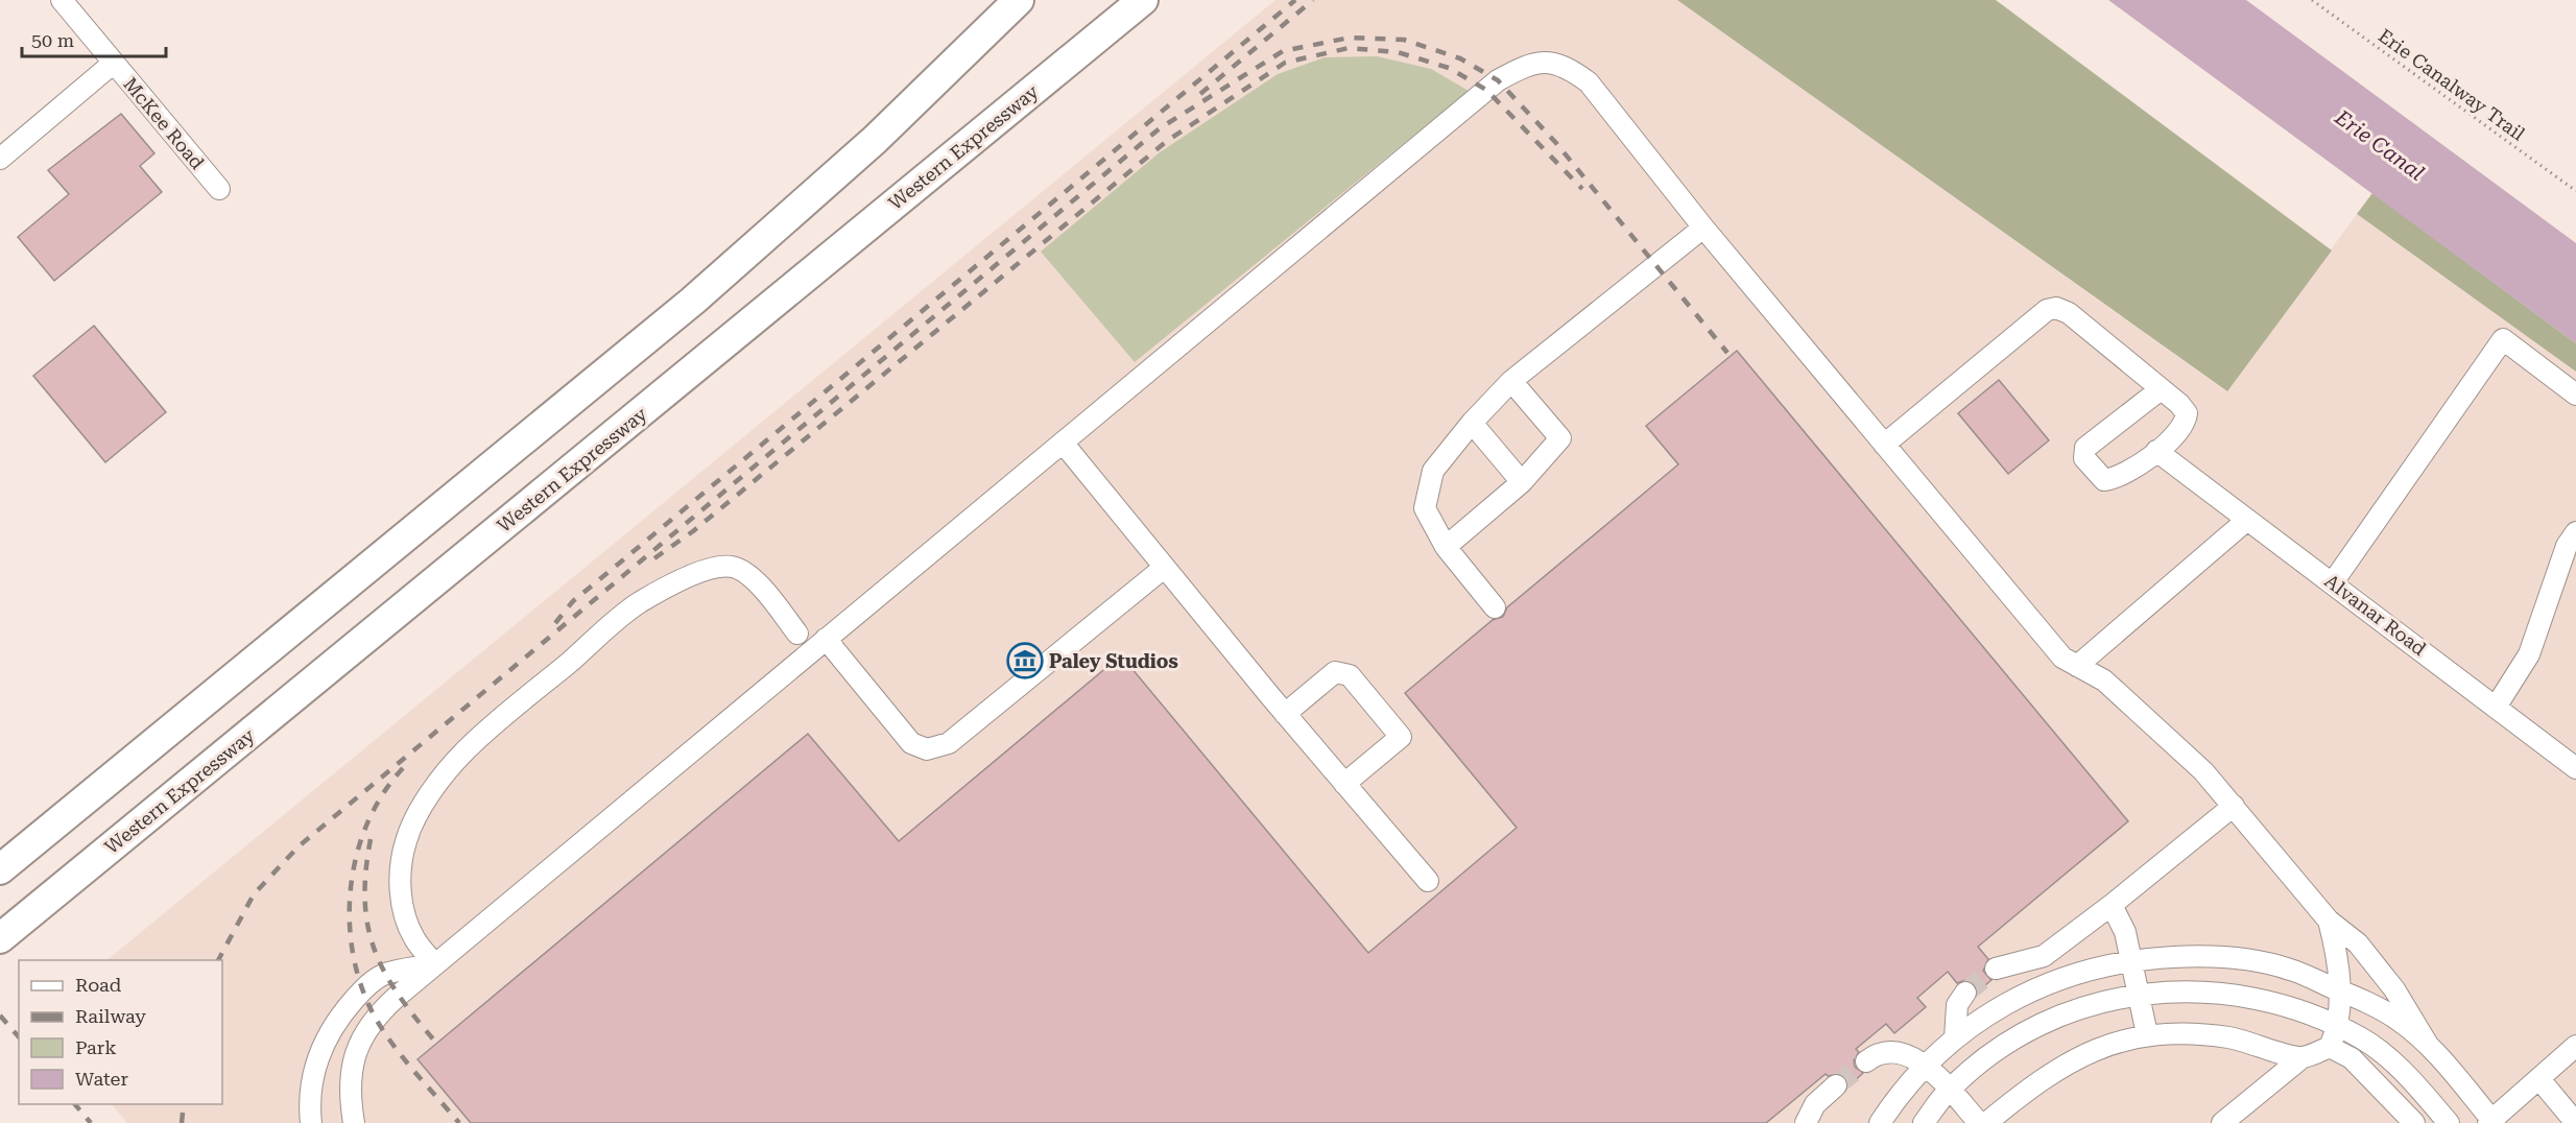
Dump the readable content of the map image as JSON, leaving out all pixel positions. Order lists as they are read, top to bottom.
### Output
{
  "streets": {
    "highway": ["Western Expressway"],
    "street": ["McKee Road", "Alvanar Road"],
    "path": ["Erie Canalway Trail"]
  },
  "water": ["Erie Canal"],
  "places": {
    "museum": ["Paley Studios"]
  },
  "legend": [
    "Road",
    "Railway",
    "Park",
    "Water"
  ],
  "scale_bar": "50 m"
}
